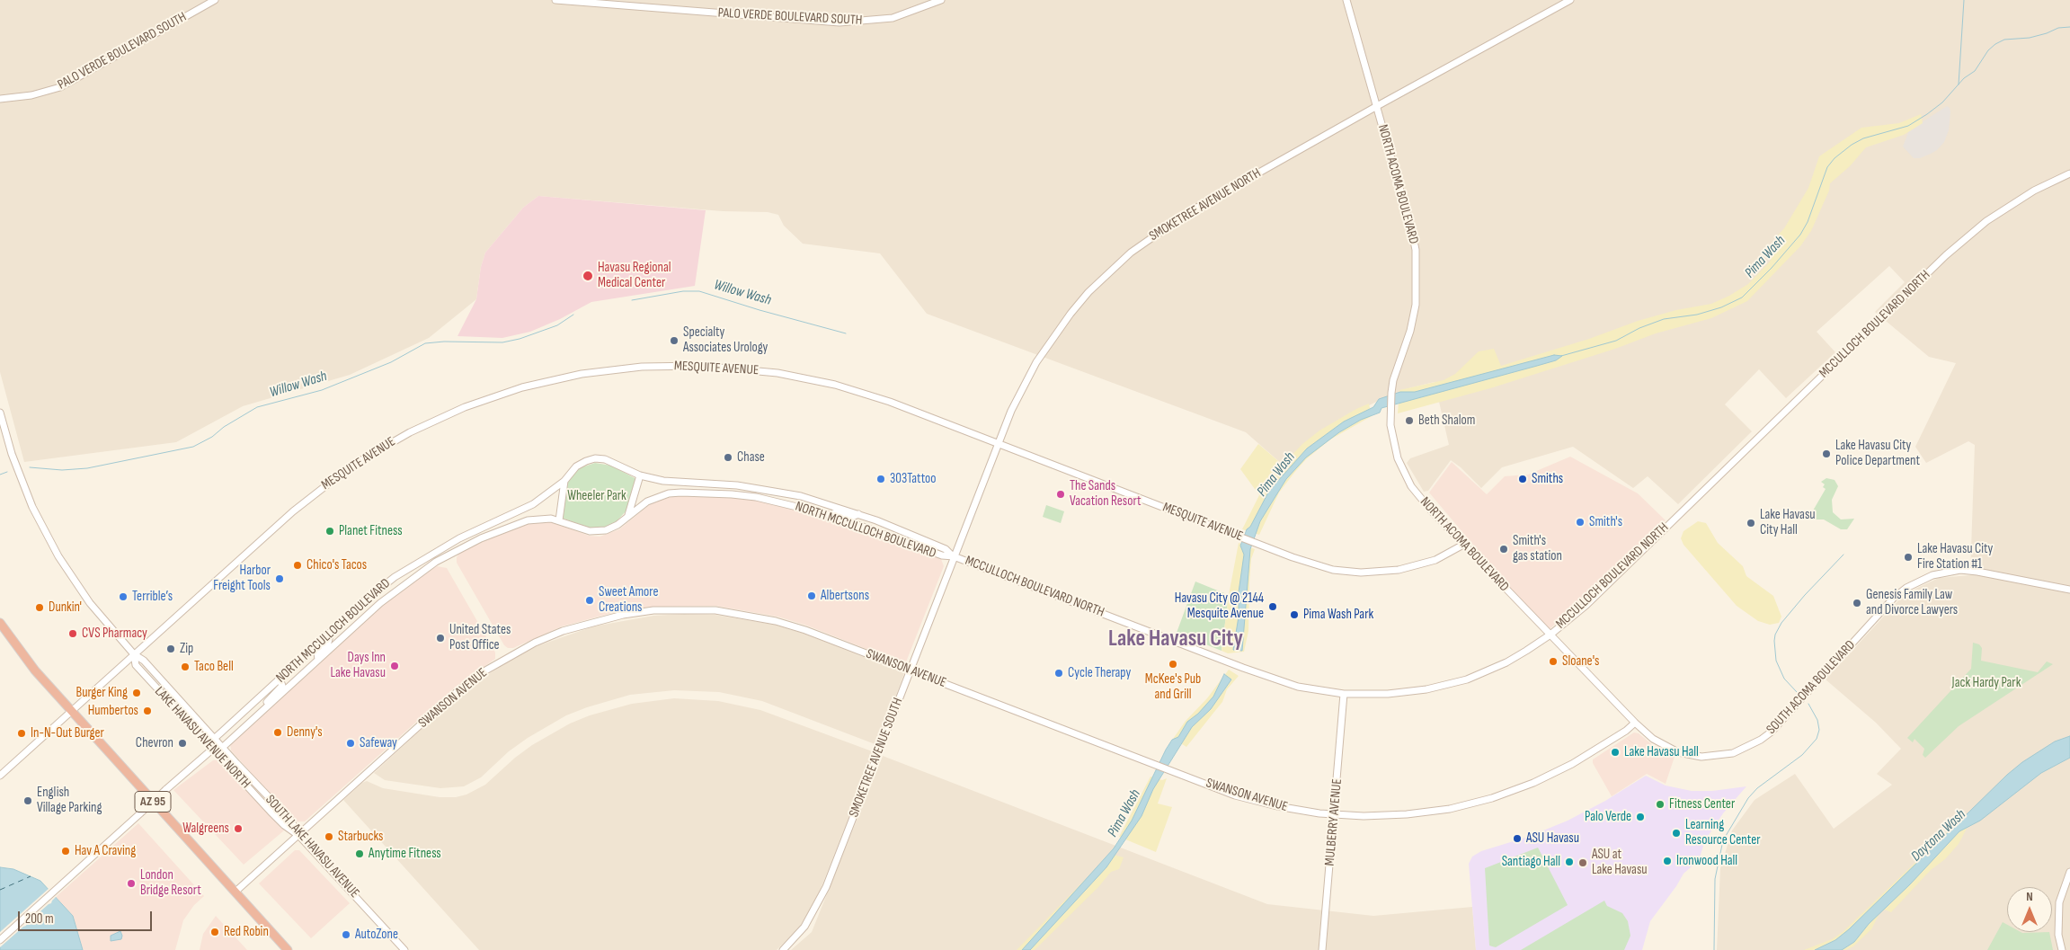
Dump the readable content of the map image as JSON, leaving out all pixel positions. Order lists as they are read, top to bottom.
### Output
{
  "streets": {
    "highway": ["AZ 95"],
    "main road": [
      "PALO VERDE BOULEVARD SOUTH",
      "NORTH ACOMA BOULEVARD",
      "SMOKETREE AVENUE NORTH",
      "MCCULLOCH BOULEVARD NORTH",
      "MESQUITE AVENUE",
      "NORTH MCCULLOCH BOULEVARD",
      "SWANSON AVENUE",
      "SOUTH ACOMA BOULEVARD",
      "LAKE HAVASU AVENUE NORTH",
      "SMOKETREE AVENUE SOUTH",
      "MULBERRY AVENUE",
      "SOUTH LAKE HAVASU AVENUE"
    ]
  },
  "crossings": [
    ["NORTH ACOMA BOULEVARD", "SMOKETREE AVENUE NORTH"],
    ["NORTH ACOMA BOULEVARD", "MCCULLOCH BOULEVARD NORTH"],
    ["NORTH ACOMA BOULEVARD", "MESQUITE AVENUE"],
    ["NORTH ACOMA BOULEVARD", "SOUTH ACOMA BOULEVARD"],
    ["SMOKETREE AVENUE NORTH", "MCCULLOCH BOULEVARD NORTH"],
    ["SMOKETREE AVENUE NORTH", "MESQUITE AVENUE"],
    ["SMOKETREE AVENUE NORTH", "NORTH MCCULLOCH BOULEVARD"],
    ["SMOKETREE AVENUE NORTH", "SMOKETREE AVENUE SOUTH"],
    ["MCCULLOCH BOULEVARD NORTH", "NORTH MCCULLOCH BOULEVARD"],
    ["MCCULLOCH BOULEVARD NORTH", "SOUTH ACOMA BOULEVARD"],
    ["MCCULLOCH BOULEVARD NORTH", "SMOKETREE AVENUE SOUTH"],
    ["MCCULLOCH BOULEVARD NORTH", "MULBERRY AVENUE"],
    ["MESQUITE AVENUE", "LAKE HAVASU AVENUE NORTH"],
    ["MESQUITE AVENUE", "AZ 95"],
    ["NORTH MCCULLOCH BOULEVARD", "LAKE HAVASU AVENUE NORTH"],
    ["NORTH MCCULLOCH BOULEVARD", "SMOKETREE AVENUE SOUTH"],
    ["NORTH MCCULLOCH BOULEVARD", "SOUTH LAKE HAVASU AVENUE"],
    ["SWANSON AVENUE", "SOUTH ACOMA BOULEVARD"],
    ["SWANSON AVENUE", "SMOKETREE AVENUE SOUTH"],
    ["SWANSON AVENUE", "AZ 95"],
    ["SWANSON AVENUE", "MULBERRY AVENUE"],
    ["SWANSON AVENUE", "SOUTH LAKE HAVASU AVENUE"],
    ["LAKE HAVASU AVENUE NORTH", "SOUTH LAKE HAVASU AVENUE"]
  ],
  "districts": ["Lake Havasu City"],
  "water": ["Pima Wash", "Willow Wash", "Daytona Wash"],
  "parks": ["Wheeler Park", "Jack Hardy Park"],
  "places": [
    "Havasu Regional Medical Center",
    "Specialty Associates Urology",
    "Beth Shalom",
    "Lake Havasu City Police Department",
    "Chase",
    "303Tattoo",
    "Smiths",
    "The Sands Vacation Resort",
    "Smith's",
    "Lake Havasu City Hall",
    "Planet Fitness",
    "Smith's gas station",
    "Lake Havasu City Fire Station #1",
    "Chico's Tacos",
    "Harbor Freight Tools",
    "Albertsons",
    "Terrible’s",
    "Sweet Amore Creations",
    "Genesis Family Law and Divorce Lawyers",
    "Havasu City @ 2144 Mesquite Avenue",
    "Dunkin'",
    "Pima Wash Park",
    "CVS Pharmacy",
    "United States Post Office",
    "Zip",
    "Sloane's",
    "McKee's Pub and Grill",
    "Days Inn Lake Havasu",
    "Taco Bell",
    "Cycle Therapy",
    "Burger King",
    "Humbertos",
    "Denny's",
    "In-N-Out Burger",
    "Chevron",
    "Safeway",
    "Lake Havasu Hall",
    "English Village Parking",
    "Fitness Center",
    "Palo Verde",
    "Walgreens",
    "Learning Resource Center",
    "Starbucks",
    "ASU Havasu",
    "Hav A Craving",
    "Anytime Fitness",
    "Ironwood Hall",
    "Santiago Hall",
    "ASU at Lake Havasu",
    "London Bridge Resort",
    "Red Robin",
    "AutoZone"
  ],
  "scale_bar": "200 m",
  "north": "top"
}
